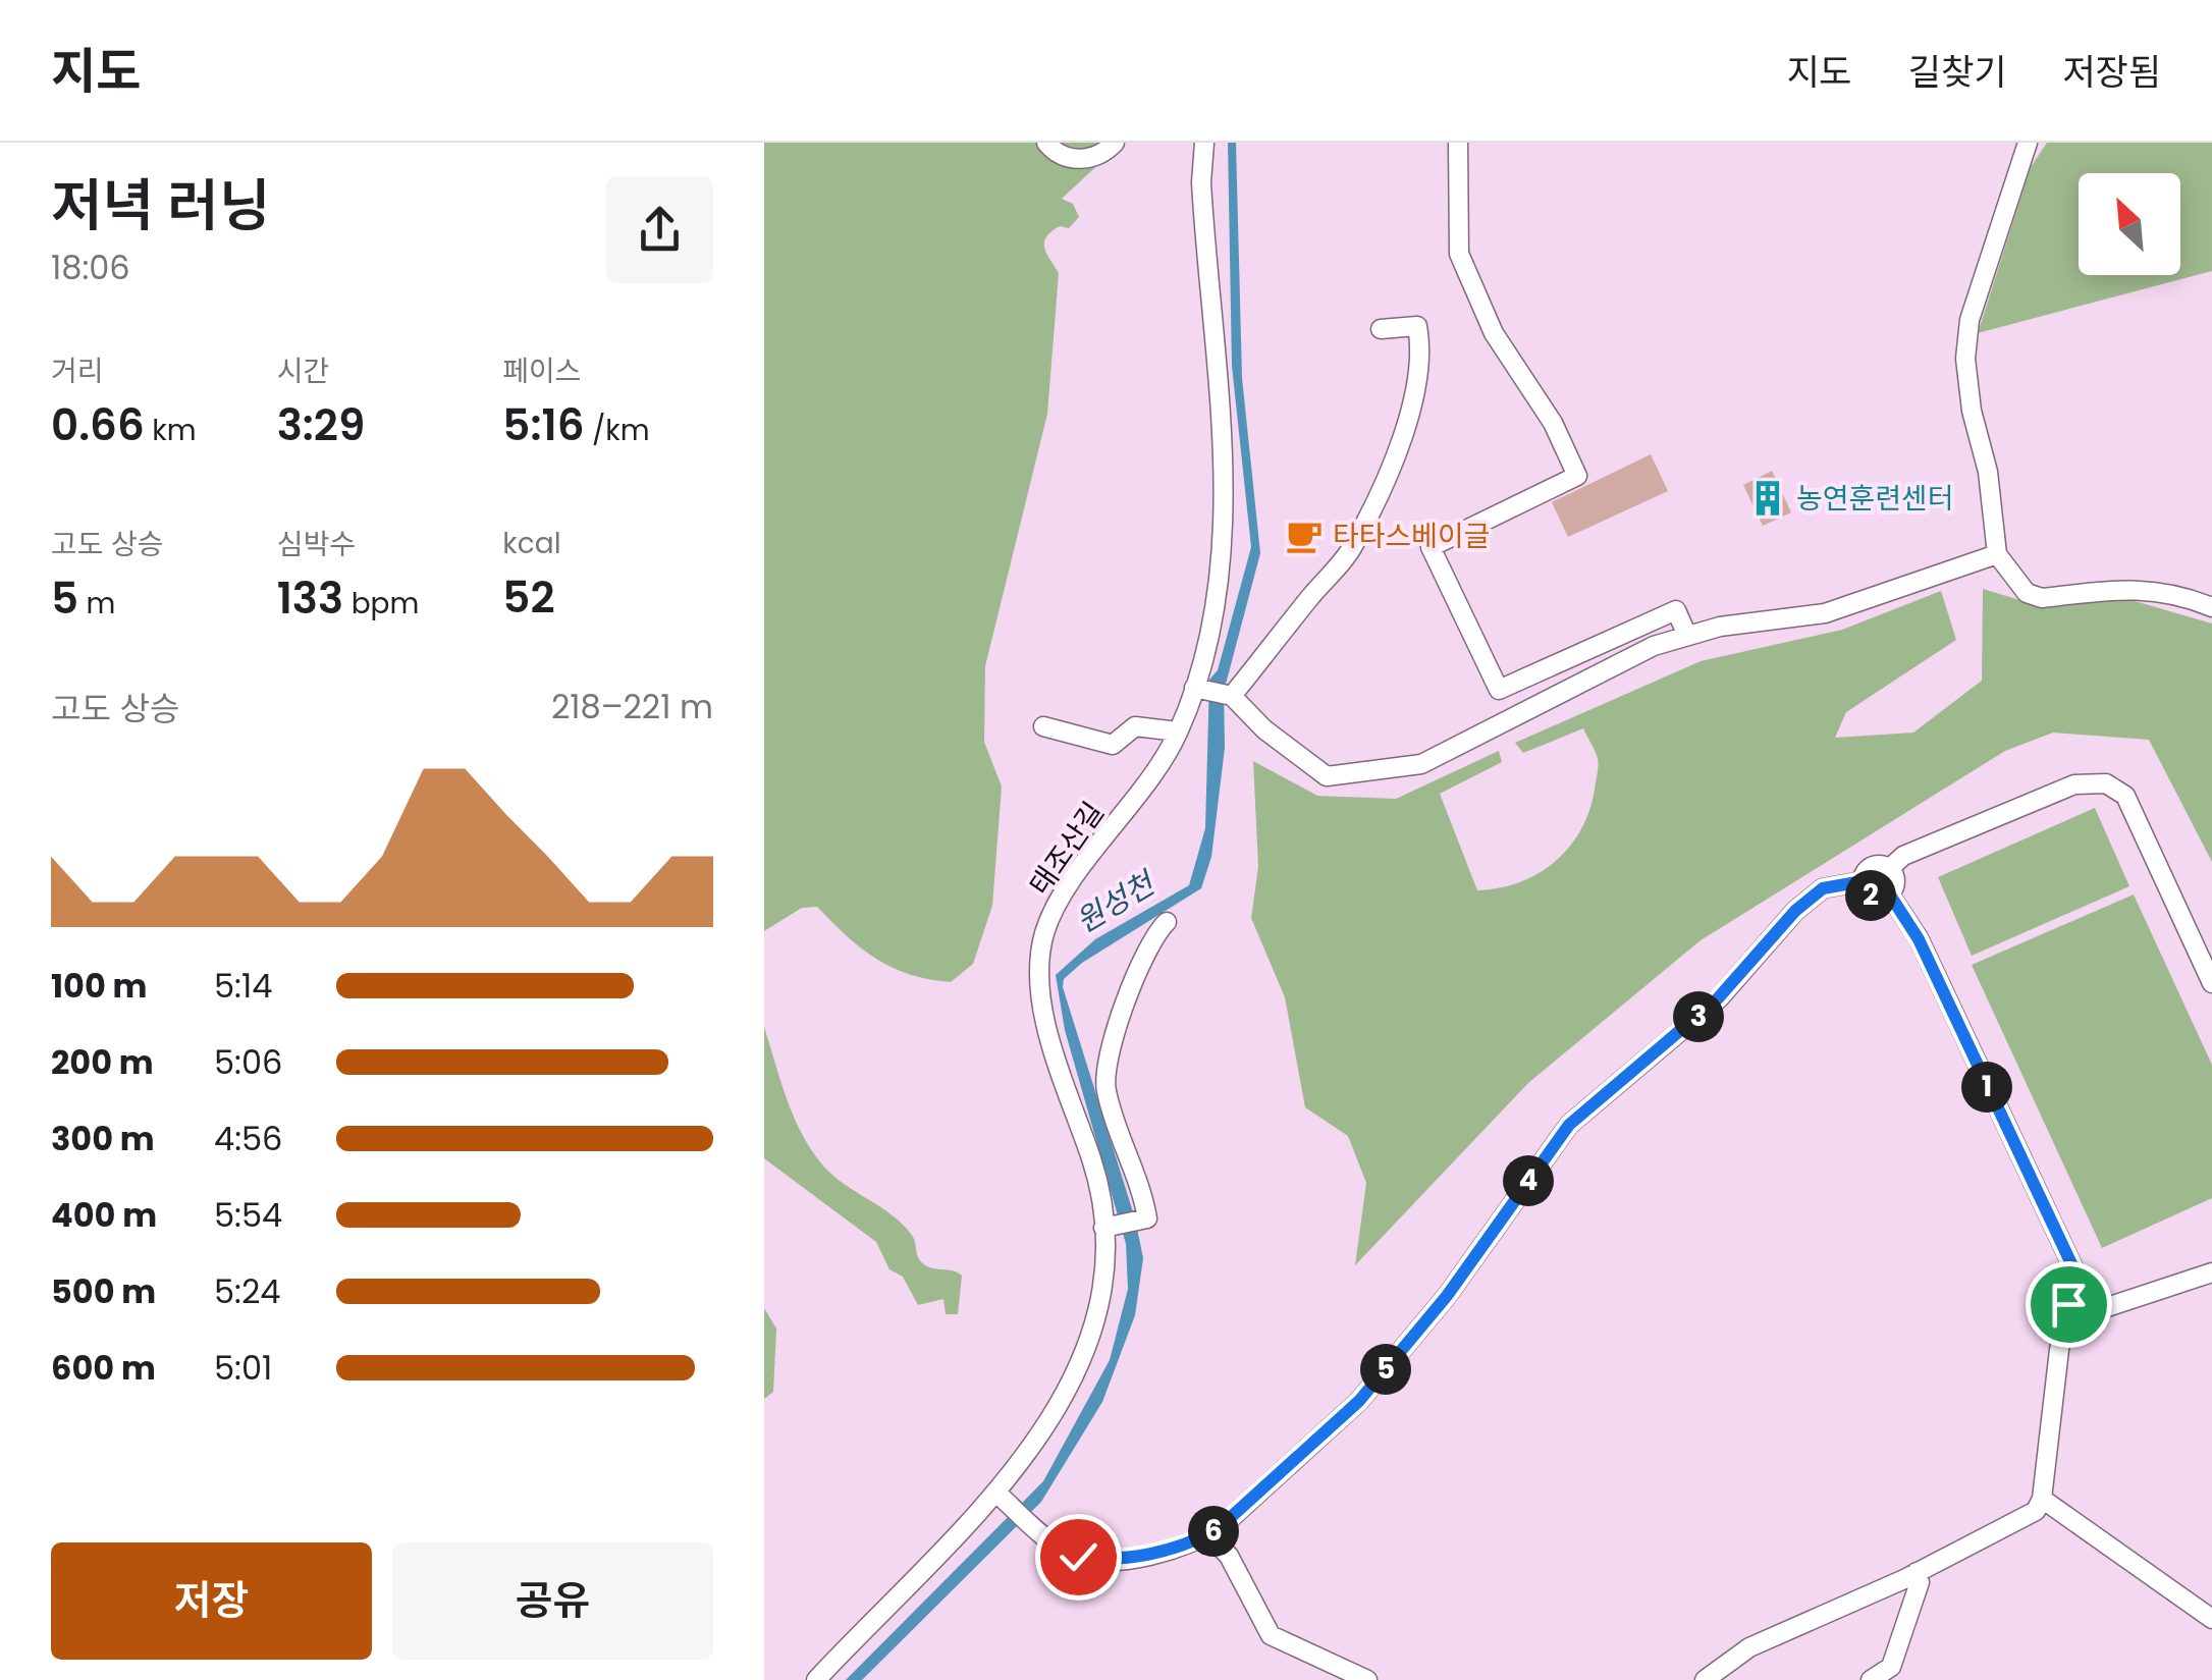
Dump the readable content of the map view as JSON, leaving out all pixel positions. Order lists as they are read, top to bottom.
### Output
{
  "streets": {
    "street": ["태조산길"]
  },
  "water": ["원성천"],
  "places": {
    "building": ["농연훈련센터"],
    "cafe": ["타타스베이글"]
  },
  "north": "top left",
  "page": {
    "header": "지도",
    "nav": ["지도", "길찾기", "저장됨"],
    "heading": ["저녁 러닝", "18:06"],
    "stats": [
      ["거리", "0.66 km"],
      ["시간", "3:29"],
      ["페이스", "5:16 /km"],
      ["고도 상승", "5 m"],
      ["심박수", "133 bpm"],
      ["kcal", "52"]
    ],
    "chart": ["고도 상승", "218–221 m"],
    "pins": [
      "2",
      "3",
      "1",
      "4",
      "5",
      "6"
    ],
    "list": [
      {
        "name": "100 m",
        "note": "5:14"
      },
      {
        "name": "200 m",
        "note": "5:06"
      },
      {
        "name": "300 m",
        "note": "4:56"
      },
      {
        "name": "400 m",
        "note": "5:54"
      },
      {
        "name": "500 m",
        "note": "5:24"
      },
      {
        "name": "600 m",
        "note": "5:01"
      }
    ],
    "buttons": ["저장", "공유"]
  }
}
